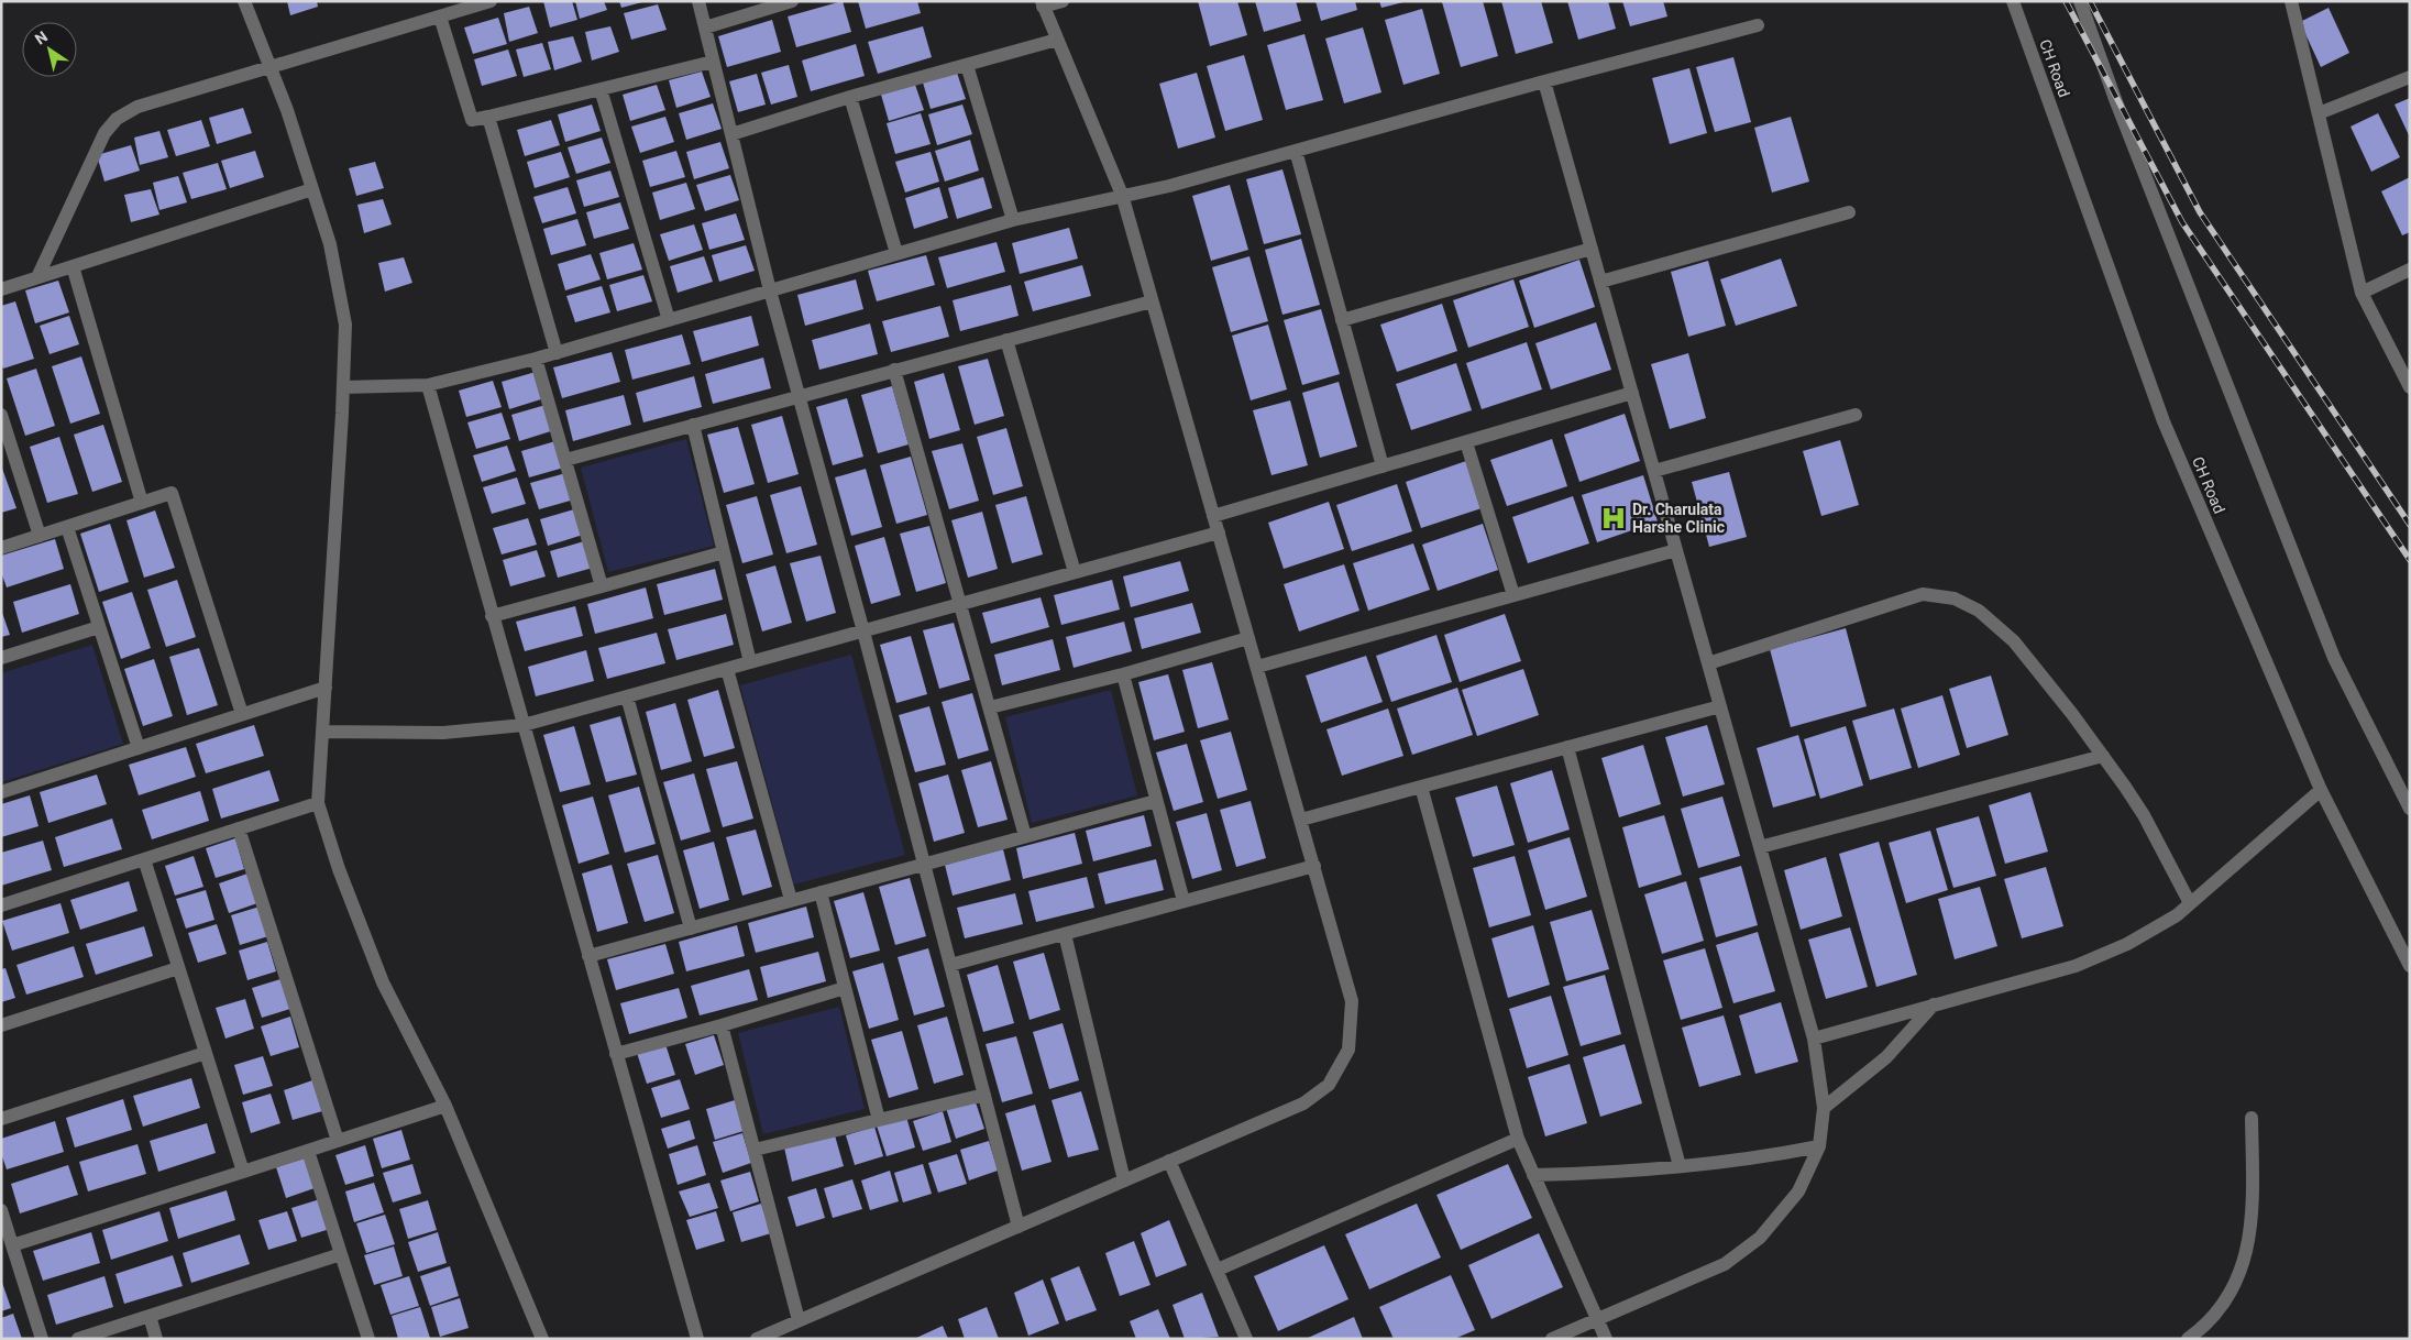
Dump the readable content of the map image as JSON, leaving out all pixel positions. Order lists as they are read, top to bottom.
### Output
{
  "streets": {
    "street": ["CH Road"]
  },
  "places": {
    "hospital": ["Dr. Charulata Harshe Clinic"]
  },
  "north": "top left"
}
